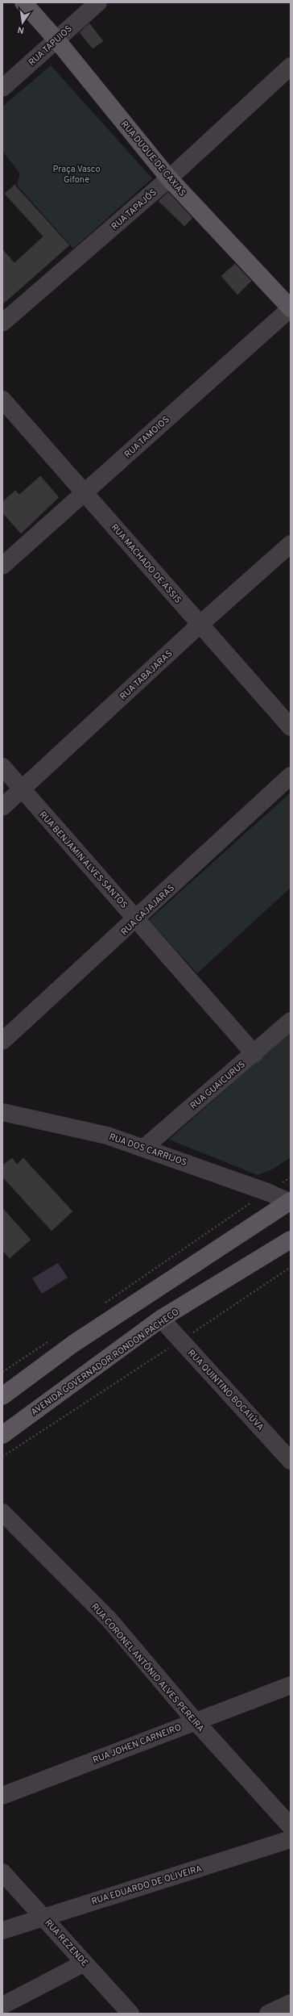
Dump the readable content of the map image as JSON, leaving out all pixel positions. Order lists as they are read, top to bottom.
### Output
{
  "streets": {
    "main road": ["RUA DUQUE DE CAXIAS", "AVENIDA GOVERNADOR RONDON PACHECO"],
    "street": [
      "RUA TAPUIOS",
      "RUA TAPAJÓS",
      "RUA TAMOIOS",
      "RUA MACHADO DE ASSIS",
      "RUA TABAJARAS",
      "RUA BENJAMIN ALVES SANTOS",
      "RUA GAJAJARAS",
      "RUA GUAICURUS",
      "RUA DOS CARRIJOS",
      "RUA QUINTINO BOCAIÚVA",
      "RUA CORONEL ANTÔNIO ALVES PEREIRA",
      "RUA JOHEN CARNEIRO",
      "RUA EDUARDO DE OLIVEIRA",
      "RUA REZENDE"
    ]
  },
  "crossings": [
    ["RUA TAPUIOS", "RUA DUQUE DE CAXIAS"],
    ["RUA DUQUE DE CAXIAS", "RUA TAPAJÓS"],
    ["RUA DUQUE DE CAXIAS", "RUA TAMOIOS"],
    ["RUA TAMOIOS", "RUA MACHADO DE ASSIS"],
    ["RUA MACHADO DE ASSIS", "RUA TABAJARAS"],
    ["RUA TABAJARAS", "RUA BENJAMIN ALVES SANTOS"],
    ["RUA BENJAMIN ALVES SANTOS", "RUA GAJAJARAS"],
    ["RUA BENJAMIN ALVES SANTOS", "RUA GUAICURUS"],
    ["RUA GUAICURUS", "RUA DOS CARRIJOS"],
    ["AVENIDA GOVERNADOR RONDON PACHECO", "RUA QUINTINO BOCAIÚVA"],
    ["RUA CORONEL ANTÔNIO ALVES PEREIRA", "RUA JOHEN CARNEIRO"],
    ["RUA EDUARDO DE OLIVEIRA", "RUA REZENDE"]
  ],
  "parks": ["Praça Vasco Gifone"],
  "north": "bottom"
}
